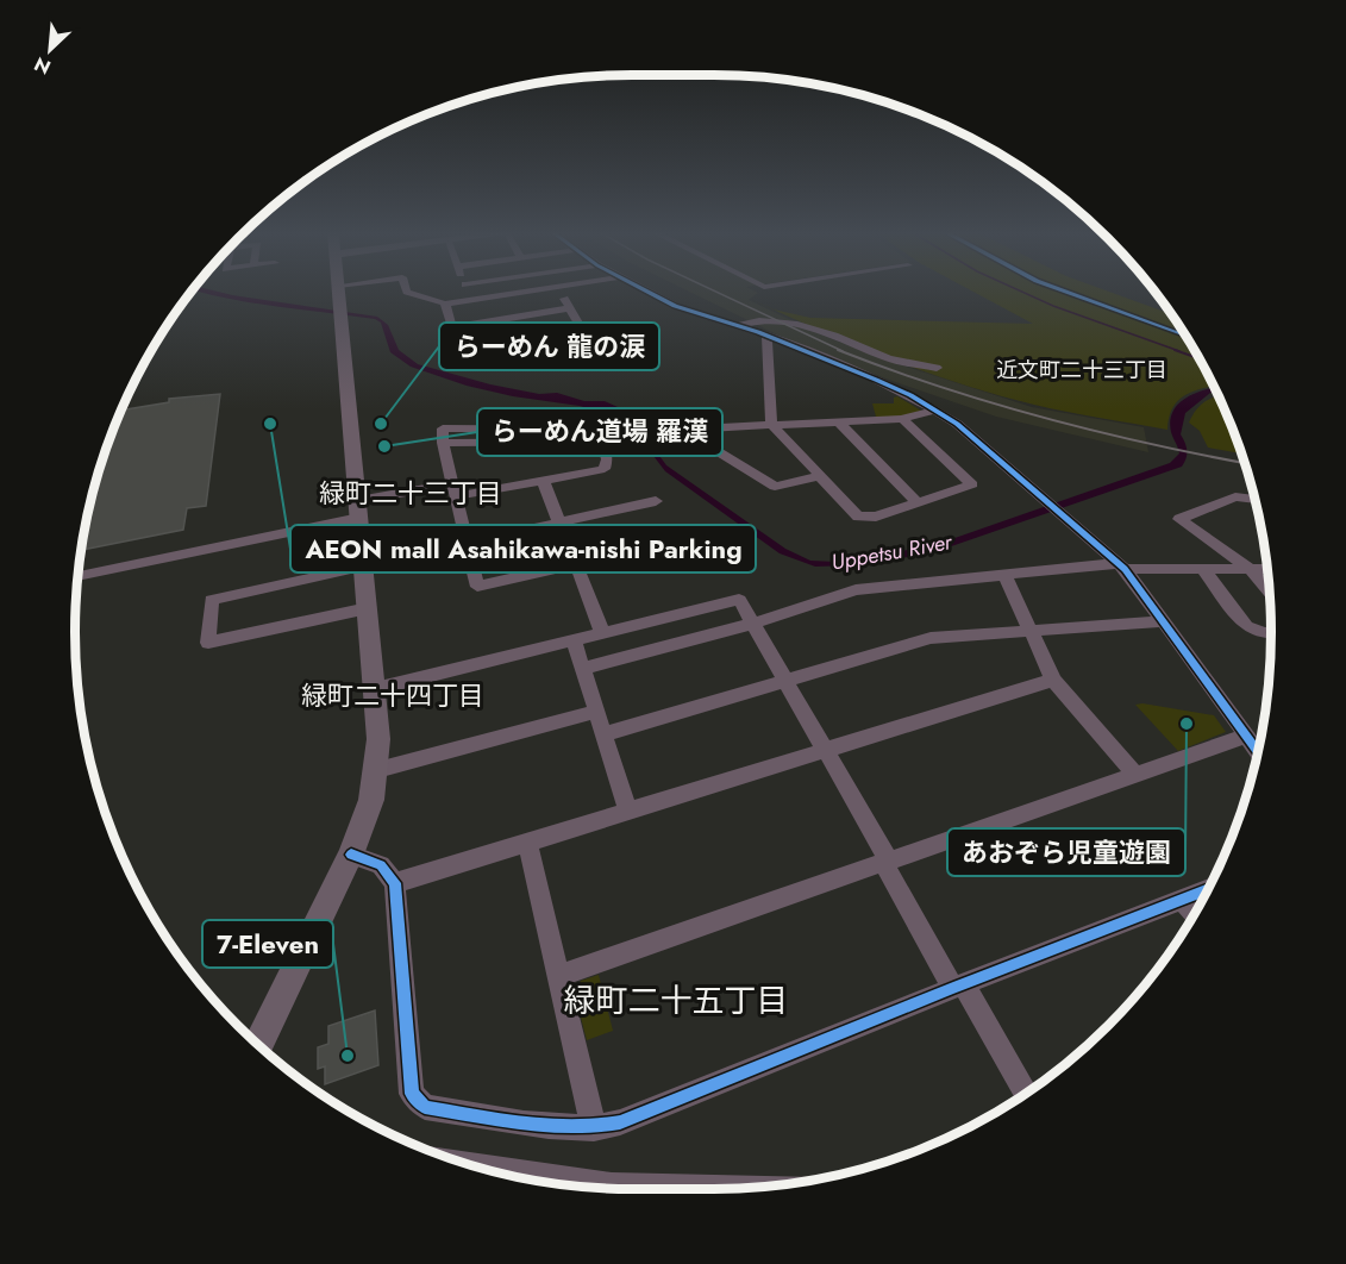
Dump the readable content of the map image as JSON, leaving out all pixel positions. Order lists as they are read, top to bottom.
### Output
{
  "districts": [
    "近文町二十三丁目",
    "緑町二十三丁目",
    "緑町二十四丁目",
    "緑町二十五丁目"
  ],
  "water": ["Uppetsu River"],
  "places": [
    "AEON mall Asahikawa-nishi Parking",
    "らーめん 龍の涙",
    "らーめん道場 羅漢",
    "あおぞら児童遊園",
    "7-Eleven"
  ],
  "north": "bottom left"
}
